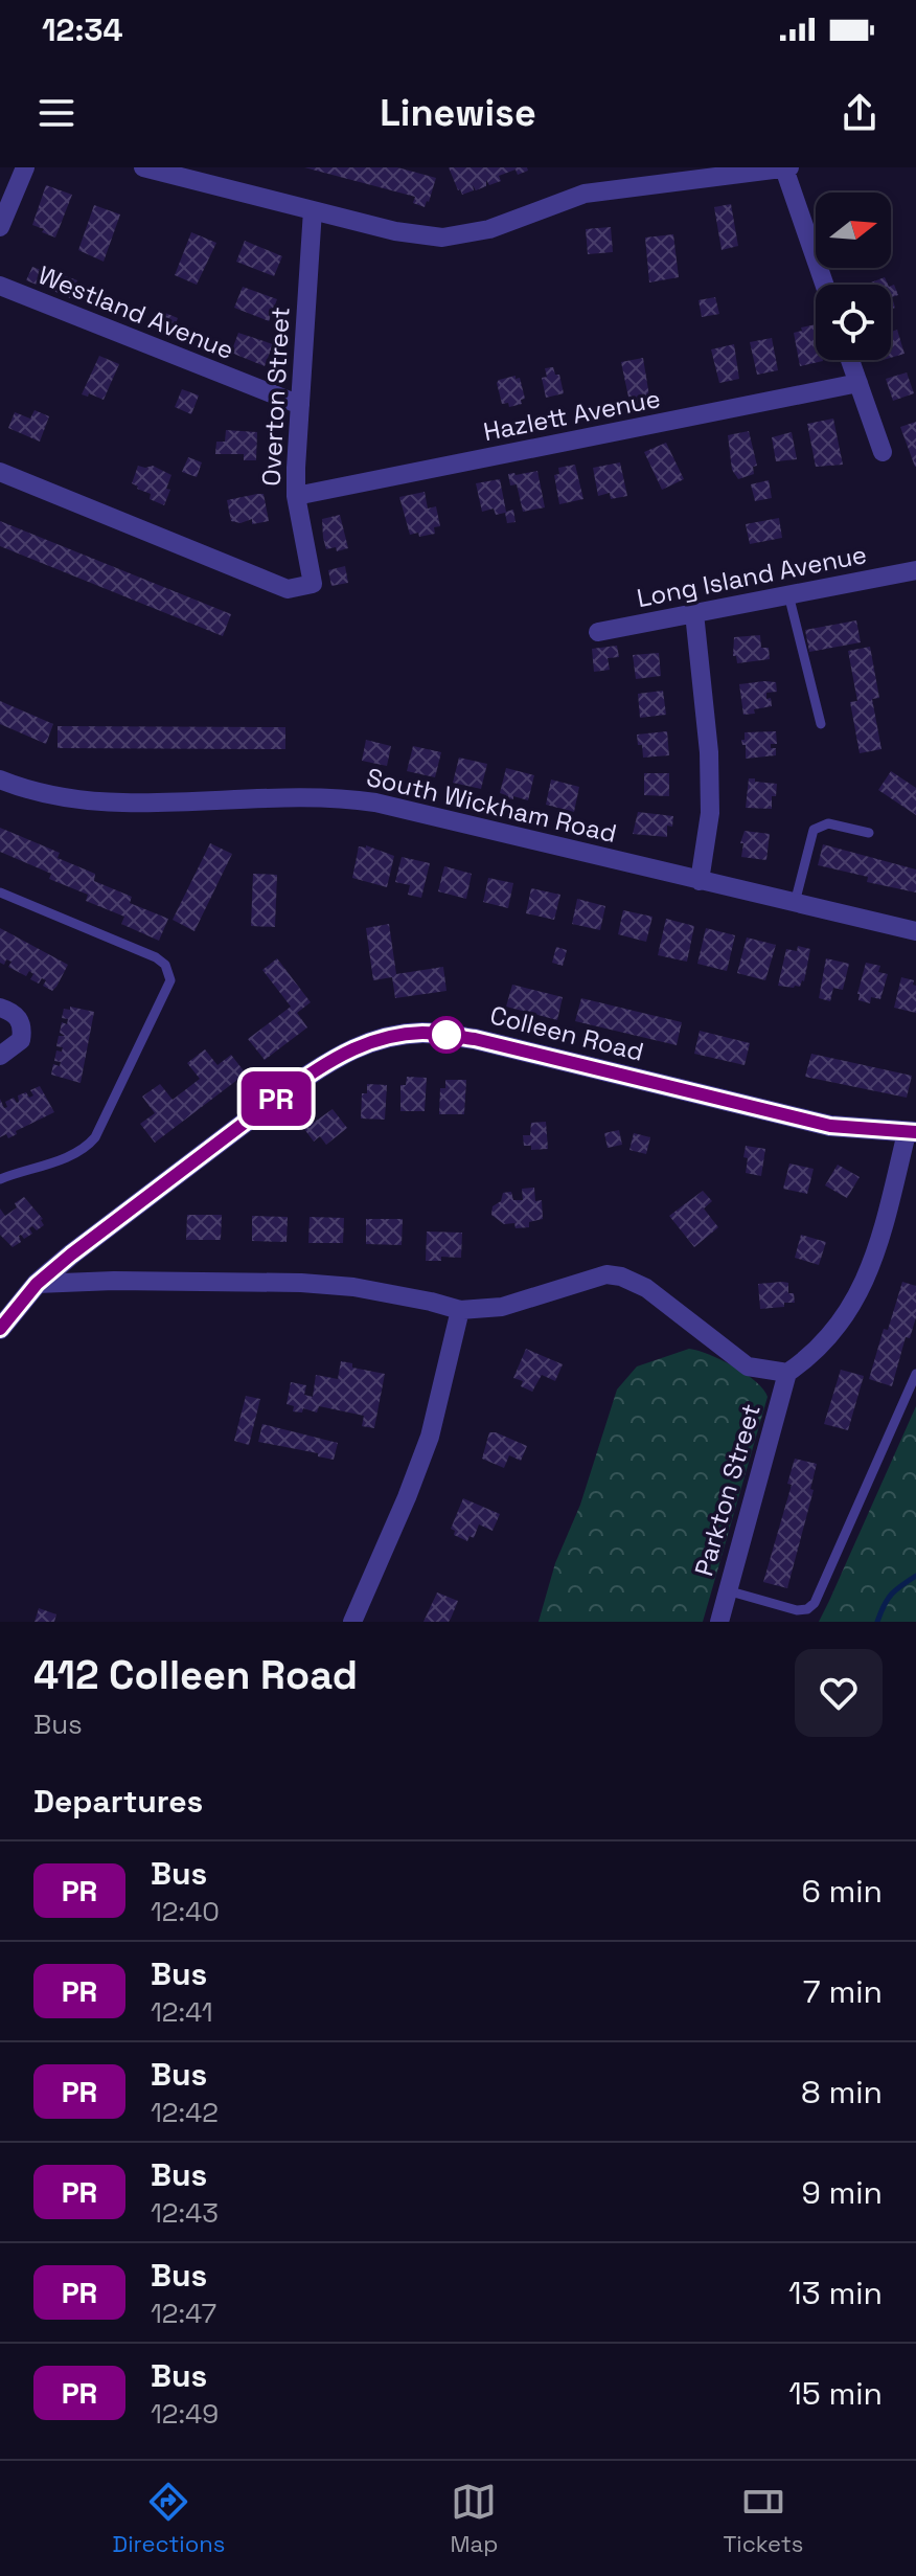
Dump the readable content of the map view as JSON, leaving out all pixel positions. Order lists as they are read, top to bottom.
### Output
{
  "streets": {
    "street": [
      "Westland Avenue",
      "Overton Street",
      "Hazlett Avenue",
      "Long Island Avenue",
      "South Wickham Road",
      "Colleen Road",
      "Parkton Street"
    ]
  },
  "crossings": [
    ["Westland Avenue", "Overton Street"],
    ["Overton Street", "Hazlett Avenue"]
  ],
  "lines": ["bus line PR"],
  "north": "right",
  "page": {
    "status": "12:34",
    "header": "Linewise",
    "on_map": "PR",
    "heading": [
      ["412 Colleen Road", "Bus"],
      "Departures"
    ],
    "list": [
      {
        "mark": "PR",
        "name": "Bus",
        "note": "12:40",
        "value": "6 min"
      },
      {
        "mark": "PR",
        "name": "Bus",
        "note": "12:41",
        "value": "7 min"
      },
      {
        "mark": "PR",
        "name": "Bus",
        "note": "12:42",
        "value": "8 min"
      },
      {
        "mark": "PR",
        "name": "Bus",
        "note": "12:43",
        "value": "9 min"
      },
      {
        "mark": "PR",
        "name": "Bus",
        "note": "12:47",
        "value": "13 min"
      },
      {
        "mark": "PR",
        "name": "Bus",
        "note": "12:49",
        "value": "15 min"
      }
    ],
    "tabs": ["Directions", "Map", "Tickets"]
  }
}
